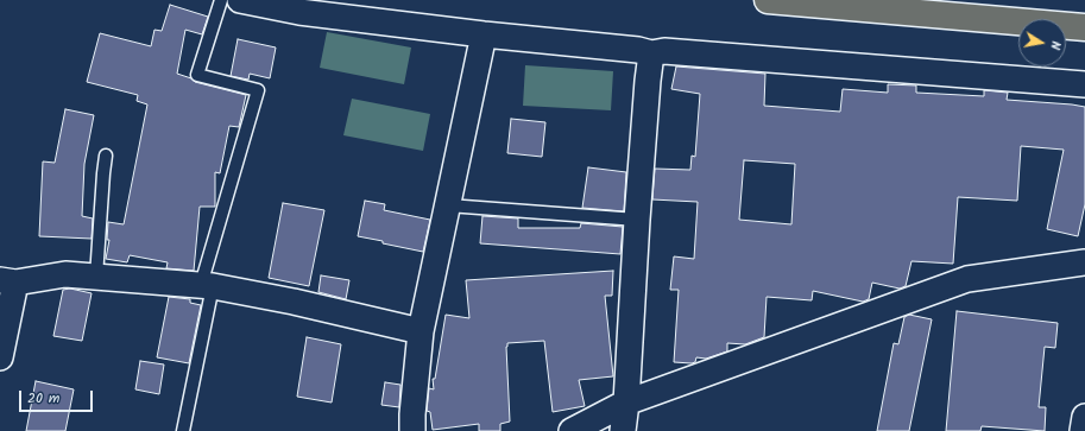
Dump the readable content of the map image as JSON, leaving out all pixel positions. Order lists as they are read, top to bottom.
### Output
{
  "scale_bar": "20 m",
  "north": "right"
}
